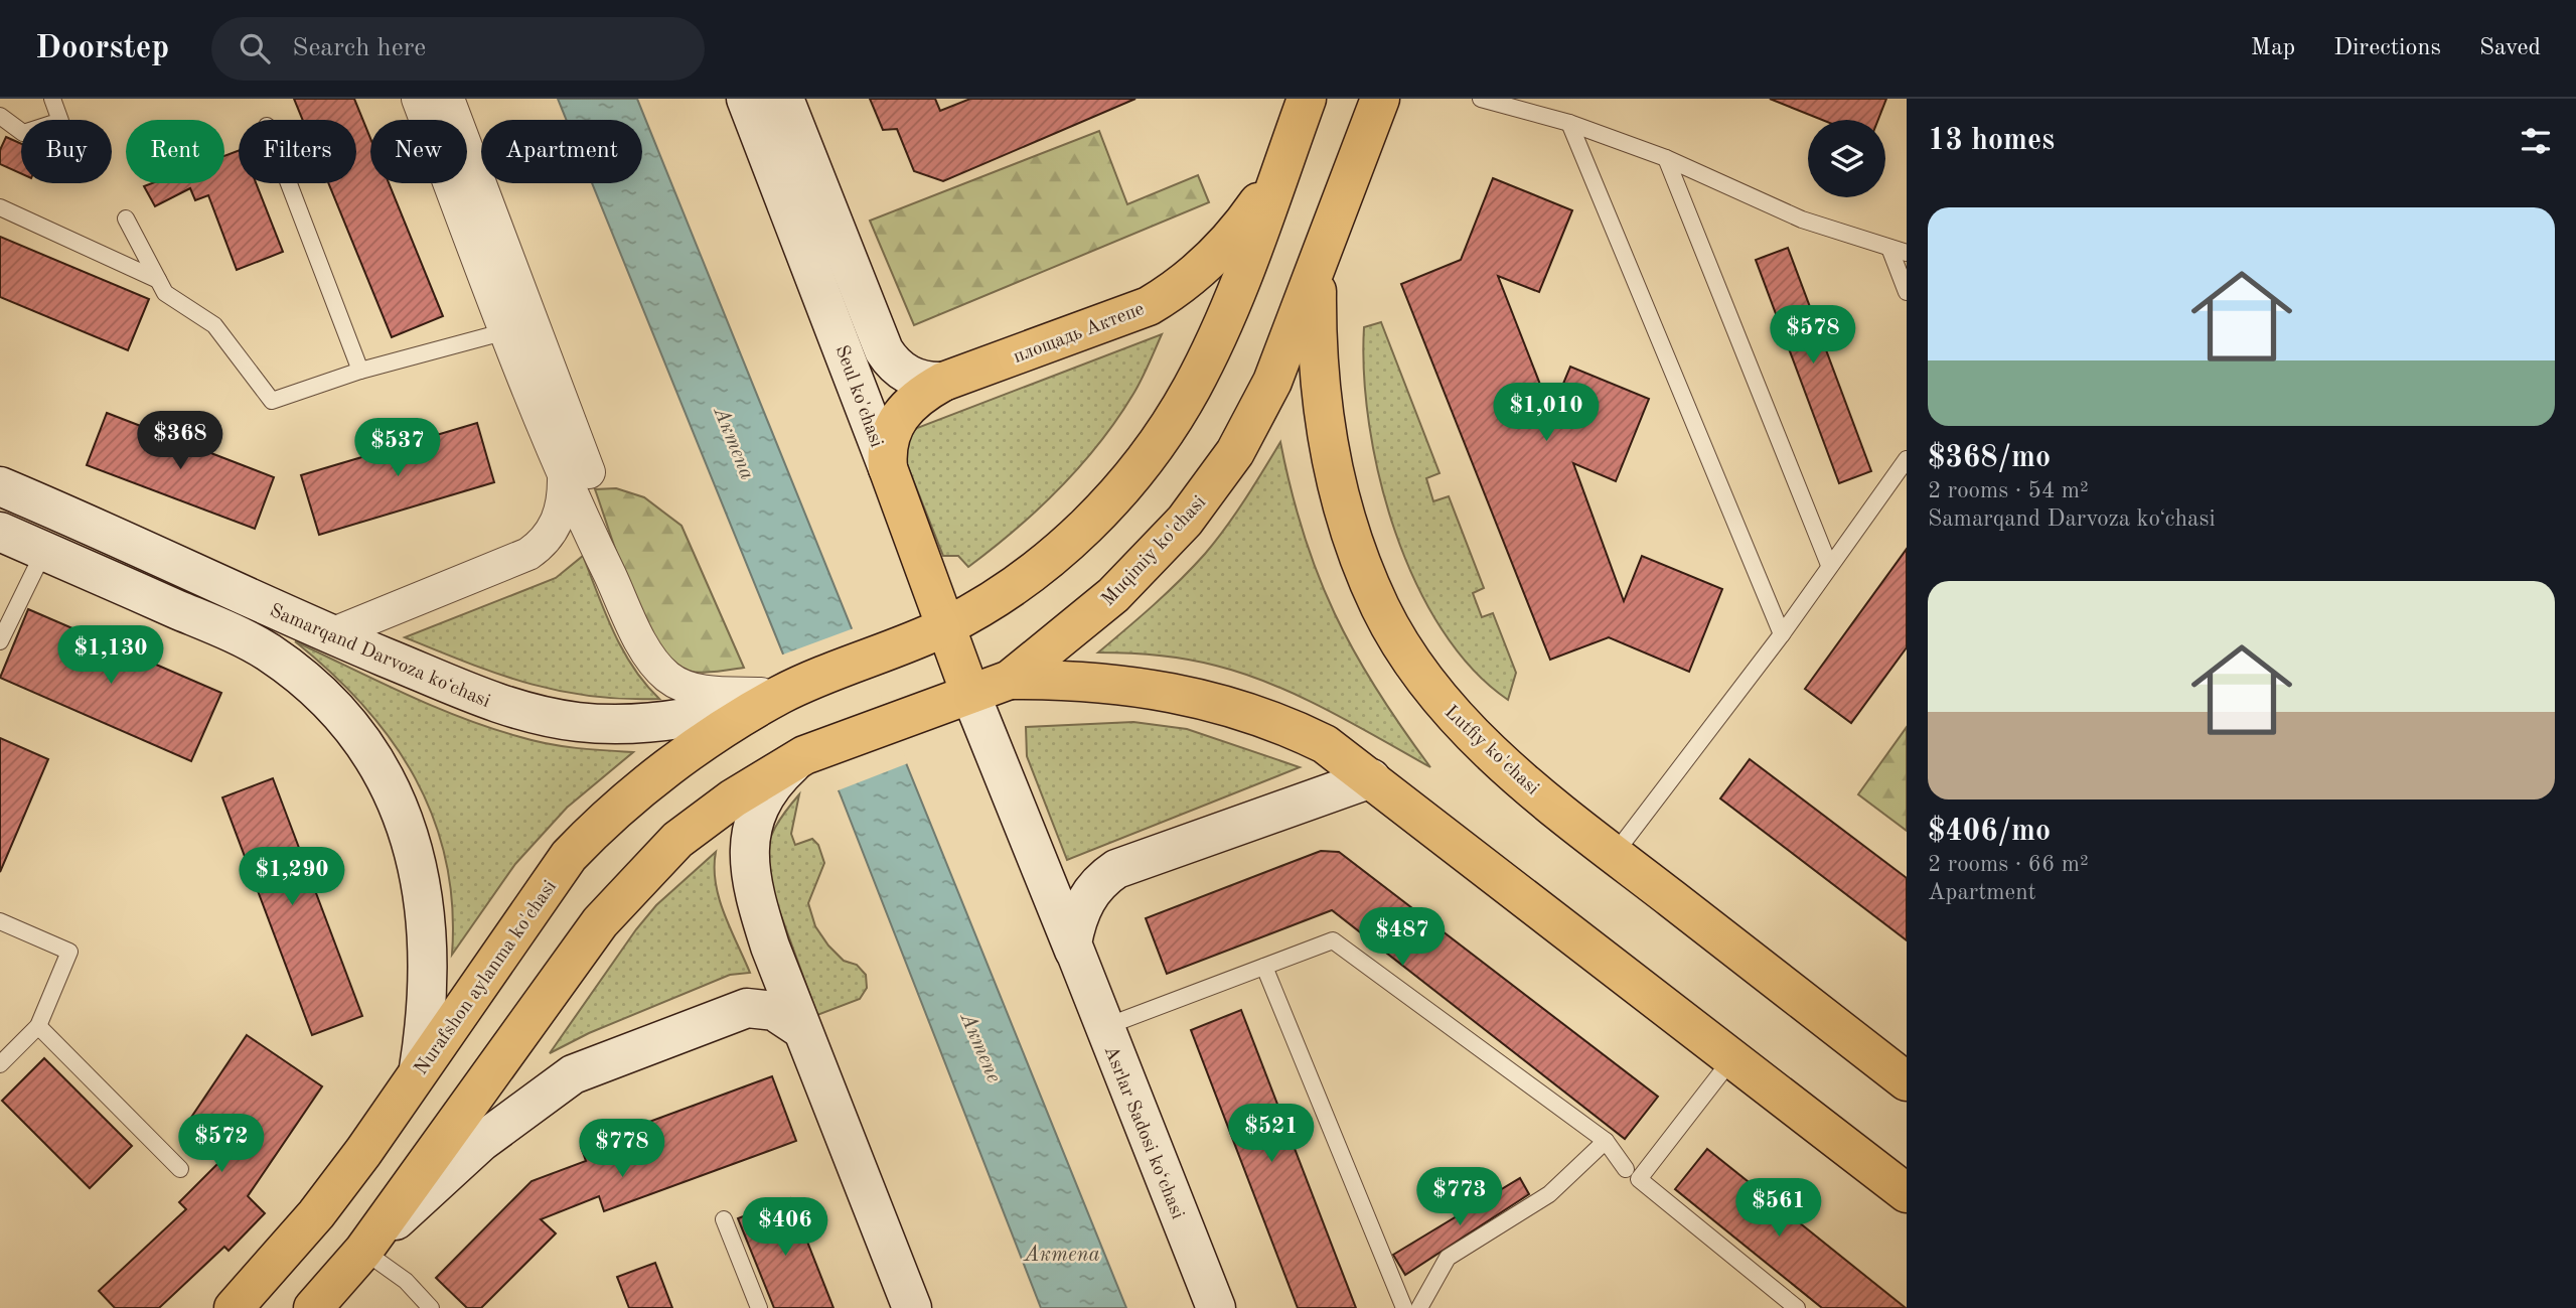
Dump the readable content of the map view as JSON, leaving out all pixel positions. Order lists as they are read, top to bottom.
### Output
{
  "streets": {
    "main road": [
      "площадь Актепе",
      "Seul ko'chasi",
      "Muqimiy ko'chasi",
      "Samarqand Darvoza koʻchasi",
      "Lutfiy ko'chasi",
      "Nurafshon aylanma ko'chasi",
      "Asrlar Sadosi ko‘chasi"
    ]
  },
  "crossings": [
    ["площадь Актепе", "Seul ko'chasi"],
    ["Seul ko'chasi", "Muqimiy ko'chasi"],
    ["Seul ko'chasi", "Nurafshon aylanma ko'chasi"],
    ["Seul ko'chasi", "Asrlar Sadosi ko‘chasi"],
    ["Muqimiy ko'chasi", "Lutfiy ko'chasi"],
    ["Muqimiy ko'chasi", "Asrlar Sadosi ko‘chasi"],
    ["Samarqand Darvoza koʻchasi", "Nurafshon aylanma ko'chasi"]
  ],
  "water": ["Актепа", "Актепе"],
  "page": {
    "header": "Doorstep",
    "search": "Search here",
    "nav": ["Map", "Directions", "Saved"],
    "heading": "13 homes",
    "chip": [
      "Buy",
      "Rent",
      "Filters",
      "New",
      "Apartment"
    ],
    "list": [
      {
        "name": "$368/mo",
        "note": "2 rooms · 54 m² · Samarqand Darvoza koʻchasi"
      },
      {
        "name": "$406/mo",
        "note": "2 rooms · 66 m² · Apartment"
      }
    ],
    "price": [
      "$578",
      "$1,010",
      "$368",
      "$537",
      "$1,130",
      "$1,290",
      "$487",
      "$521",
      "$572",
      "$778",
      "$773",
      "$561",
      "$406"
    ]
  }
}
